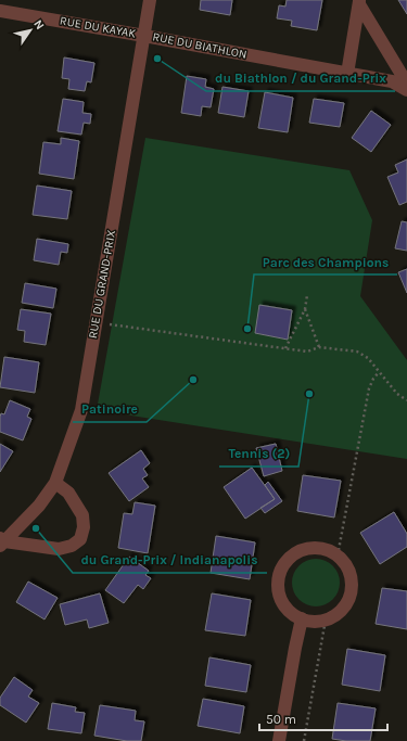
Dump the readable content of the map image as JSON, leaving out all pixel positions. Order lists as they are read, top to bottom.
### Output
{
  "streets": {
    "street": ["RUE DU KAYAK", "RUE DU BIATHLON", "RUE DU GRAND-PRIX"]
  },
  "crossings": [
    ["RUE DU KAYAK", "RUE DU BIATHLON"],
    ["RUE DU KAYAK", "RUE DU GRAND-PRIX"],
    ["RUE DU BIATHLON", "RUE DU GRAND-PRIX"]
  ],
  "places": [
    "du Biathlon / du Grand-Prix",
    "Parc des Champions",
    "Patinoire",
    "Tennis (2)",
    "du Grand-Prix / Indianapolis"
  ],
  "scale_bar": "50 m",
  "north": "top right"
}
